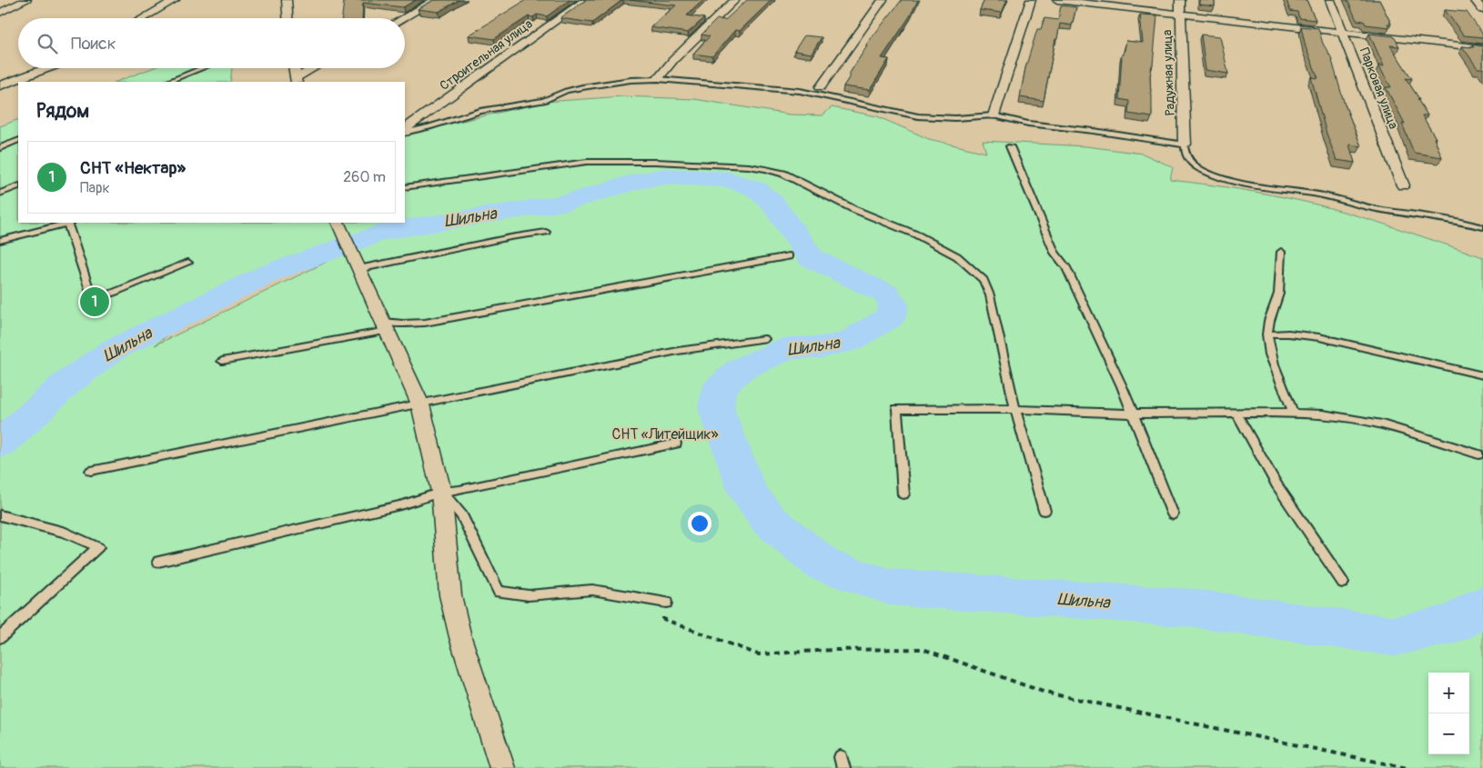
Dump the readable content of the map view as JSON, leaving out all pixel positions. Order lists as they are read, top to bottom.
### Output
{
  "streets": {
    "street": ["Строительная улица", "Радужная улица", "Парковая улица"]
  },
  "water": ["Шильна"],
  "parks": ["СНТ «Литейщик»"],
  "page": {
    "search": "Поиск",
    "heading": "Рядом",
    "list": [
      {
        "mark": "1",
        "name": "СНТ «Нектар»",
        "note": "Парк",
        "value": "260 m"
      }
    ],
    "pins": "1",
    "map_buttons": ["+", "−"]
  }
}
